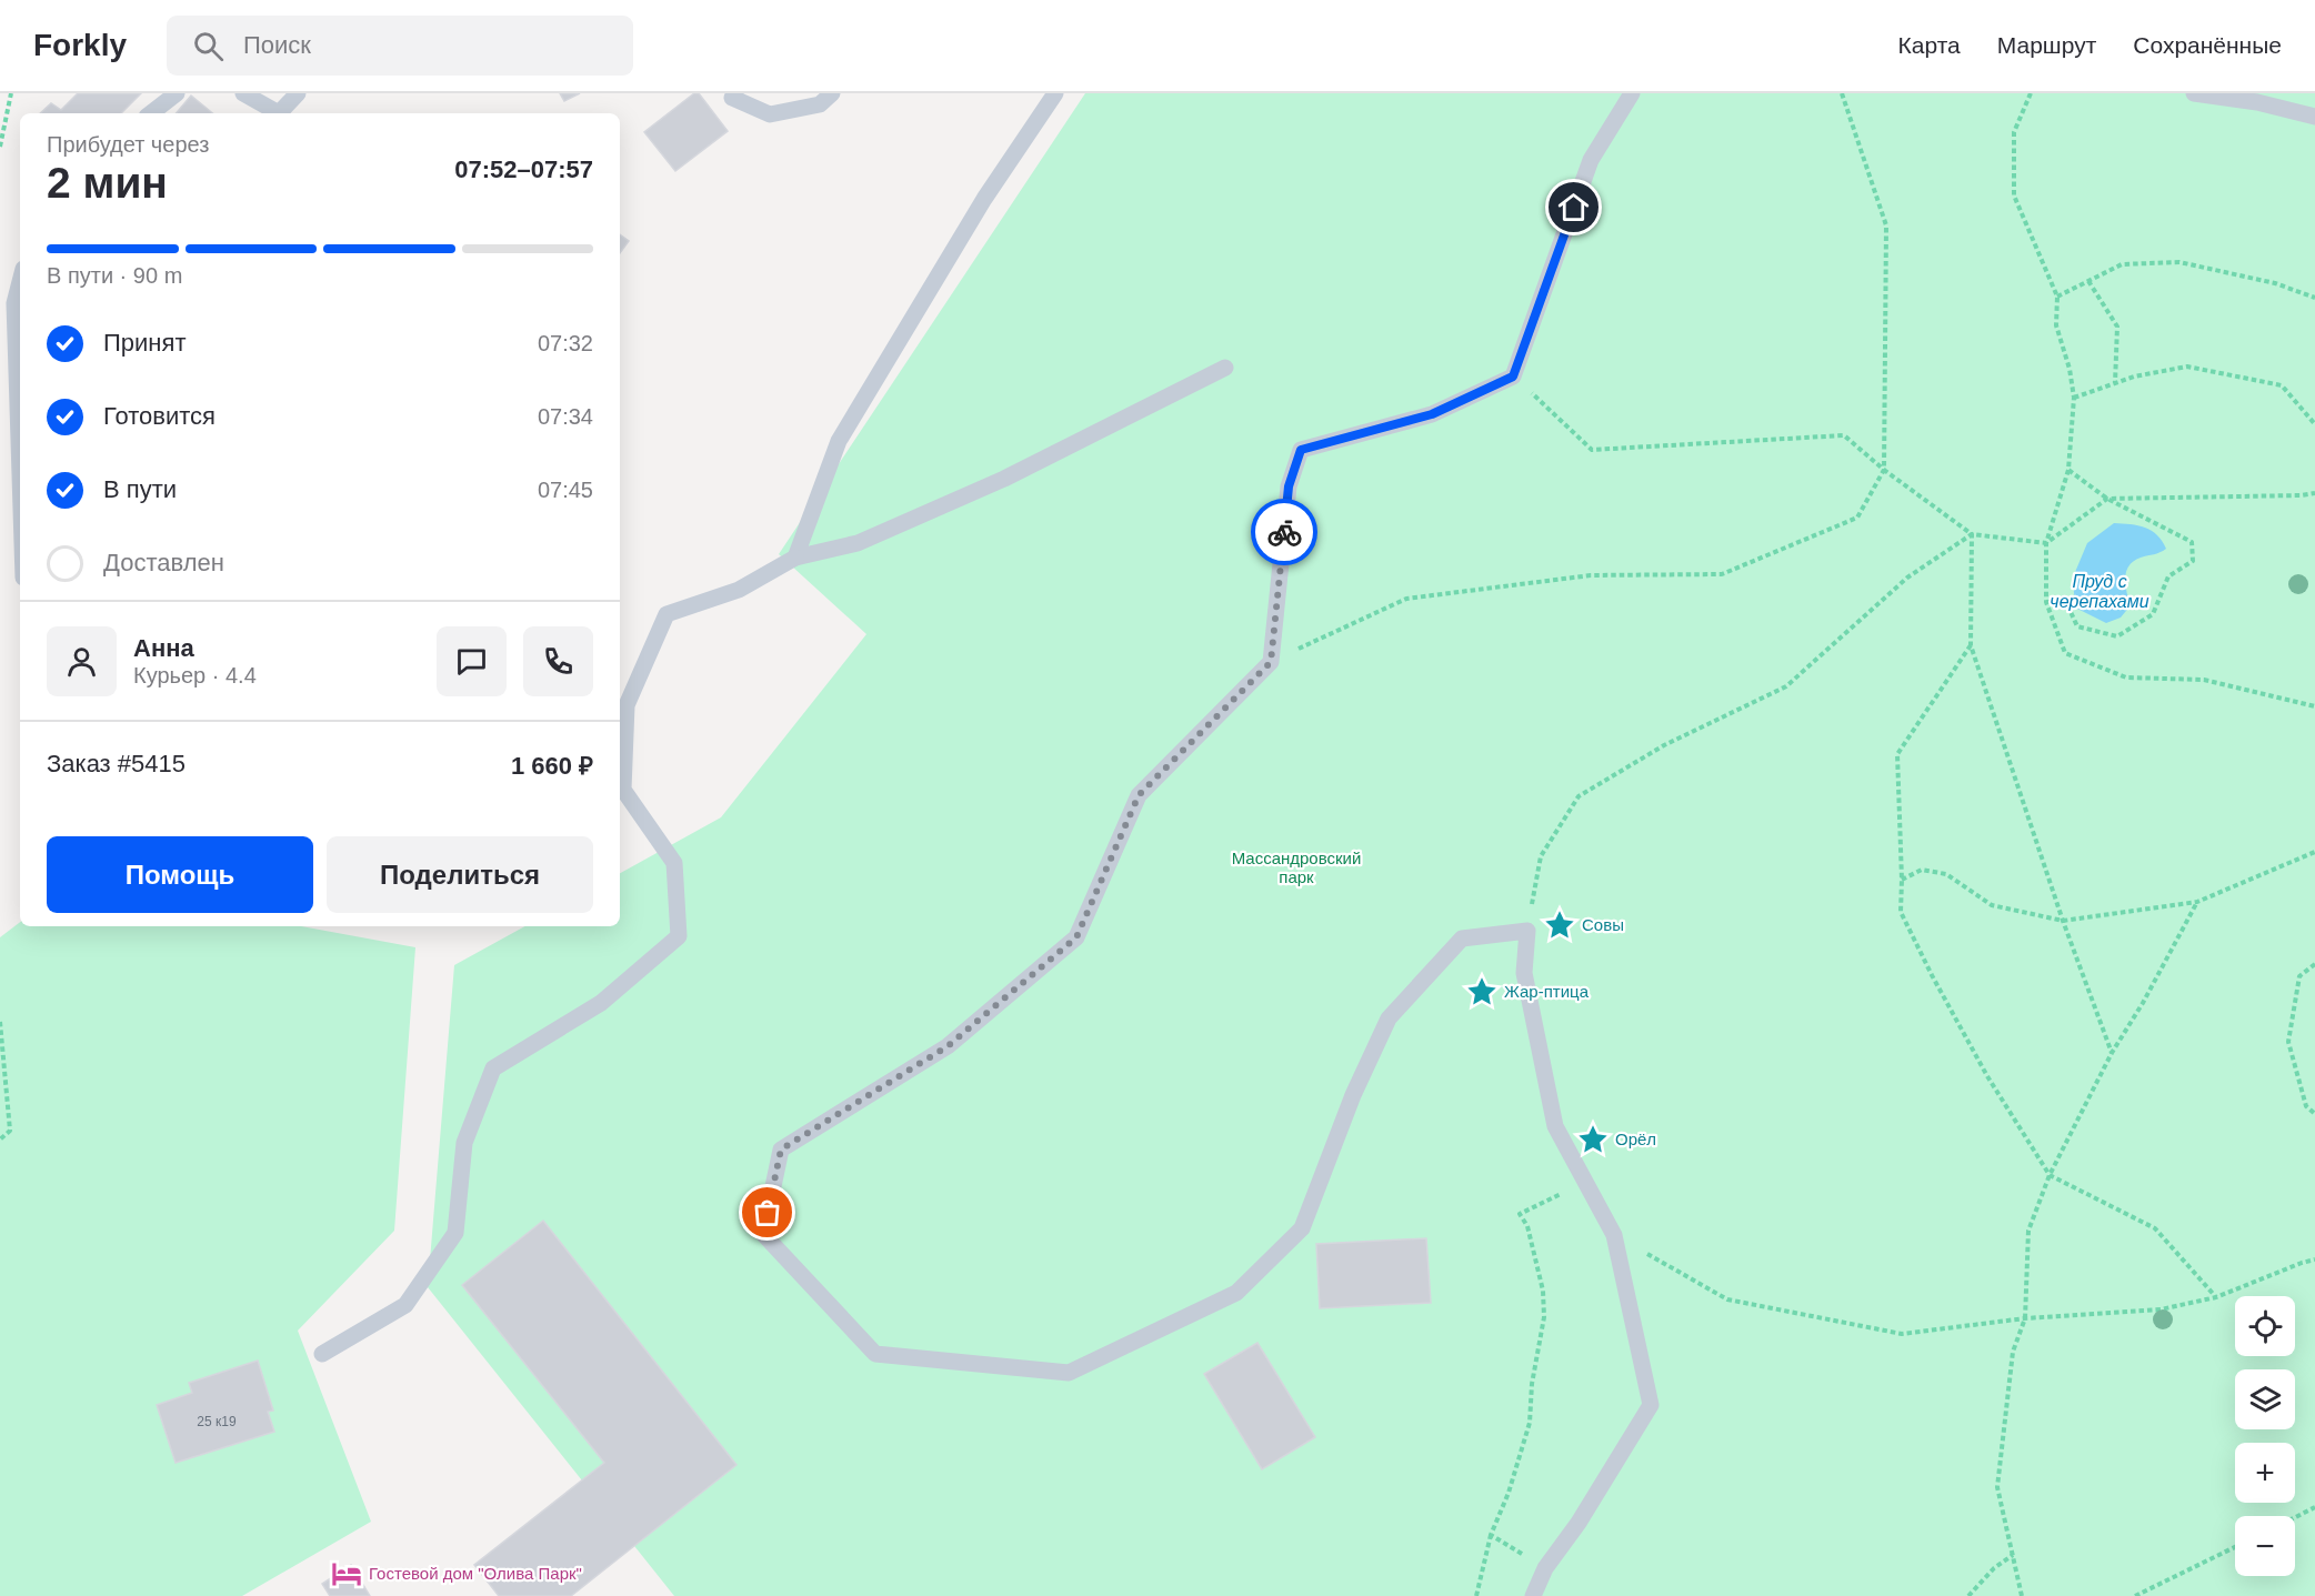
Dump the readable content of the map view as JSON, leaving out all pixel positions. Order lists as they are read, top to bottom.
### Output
{
  "water": ["Пруд с черепахами"],
  "parks": ["Массандровский парк"],
  "places": {
    "place": ["Совы", "Жар-птица", "Орёл"],
    "hotel": ["Гостевой дом \"Олива Парк\""]
  },
  "house_numbers": ["25 к19"],
  "page": {
    "header": "Forkly",
    "search": "Поиск",
    "nav": ["Карта", "Маршрут", "Сохранённые"],
    "heading": ["2 мин", "Прибудет через", "07:52–07:57"],
    "panel": [
      "Анна",
      "Курьер · 4.4",
      "Заказ #5415",
      "1 660 ₽"
    ],
    "bar": "В пути · 90 m",
    "list": [
      ["Принят", "07:32"],
      ["Готовится", "07:34"],
      ["В пути", "07:45"],
      "Доставлен"
    ],
    "buttons": ["Помощь", "Поделиться"],
    "map_buttons": ["+", "−"]
  }
}
